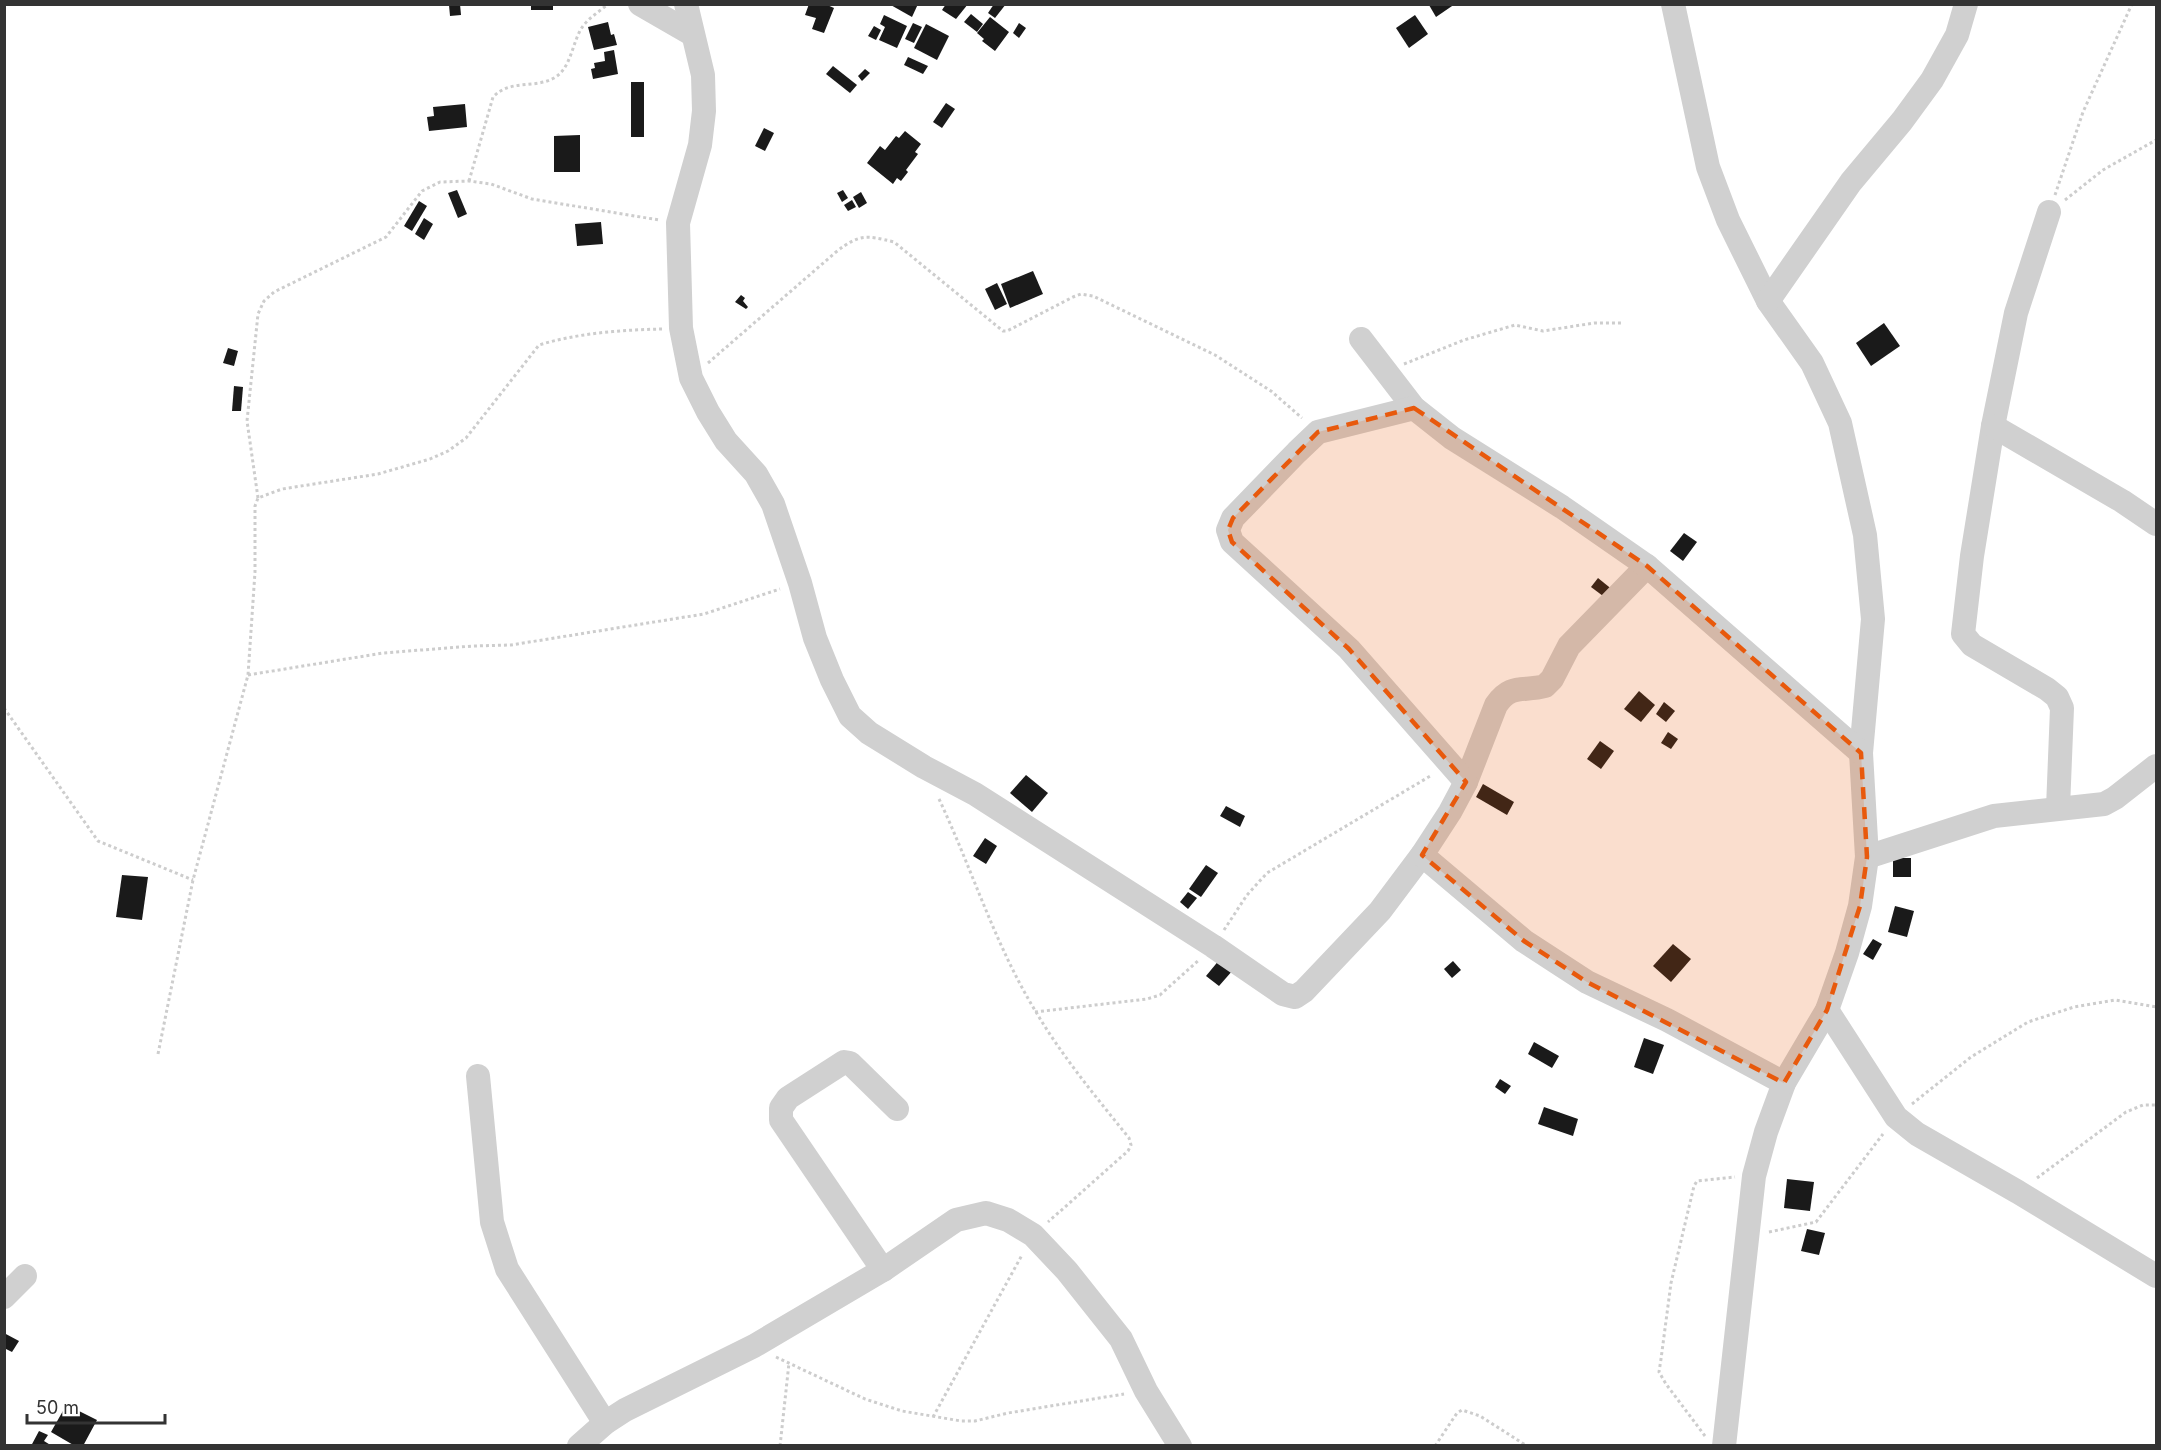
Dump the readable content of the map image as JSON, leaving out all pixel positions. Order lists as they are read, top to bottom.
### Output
{
  "scale_bar": "50 m"
}
